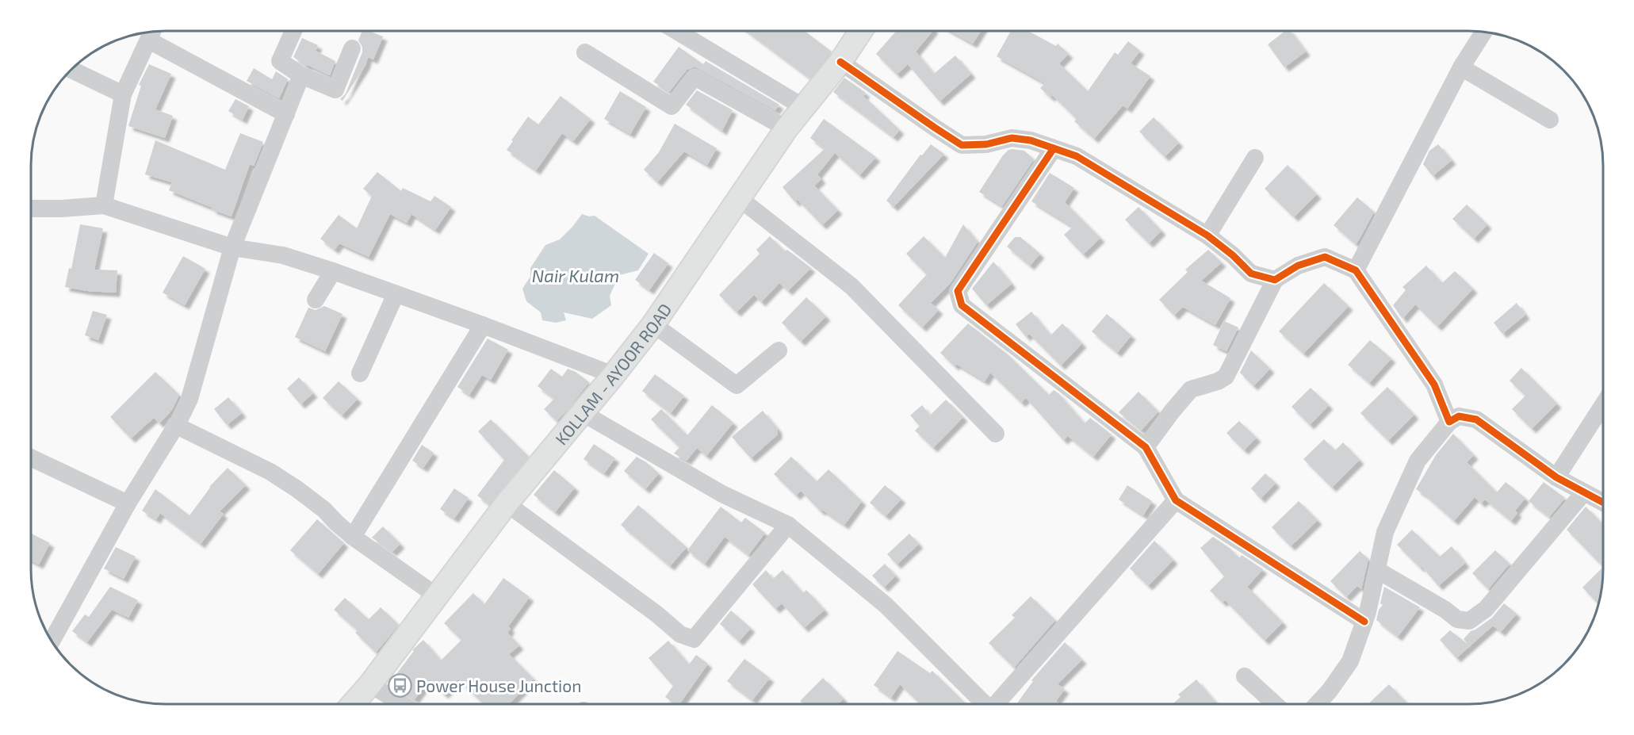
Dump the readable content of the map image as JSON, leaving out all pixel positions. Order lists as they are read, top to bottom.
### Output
{
  "streets": {
    "main road": ["KOLLAM - AYOOR ROAD"]
  },
  "water": ["Nair Kulam"],
  "places": {
    "bus stop": ["Power House Junction"]
  }
}
